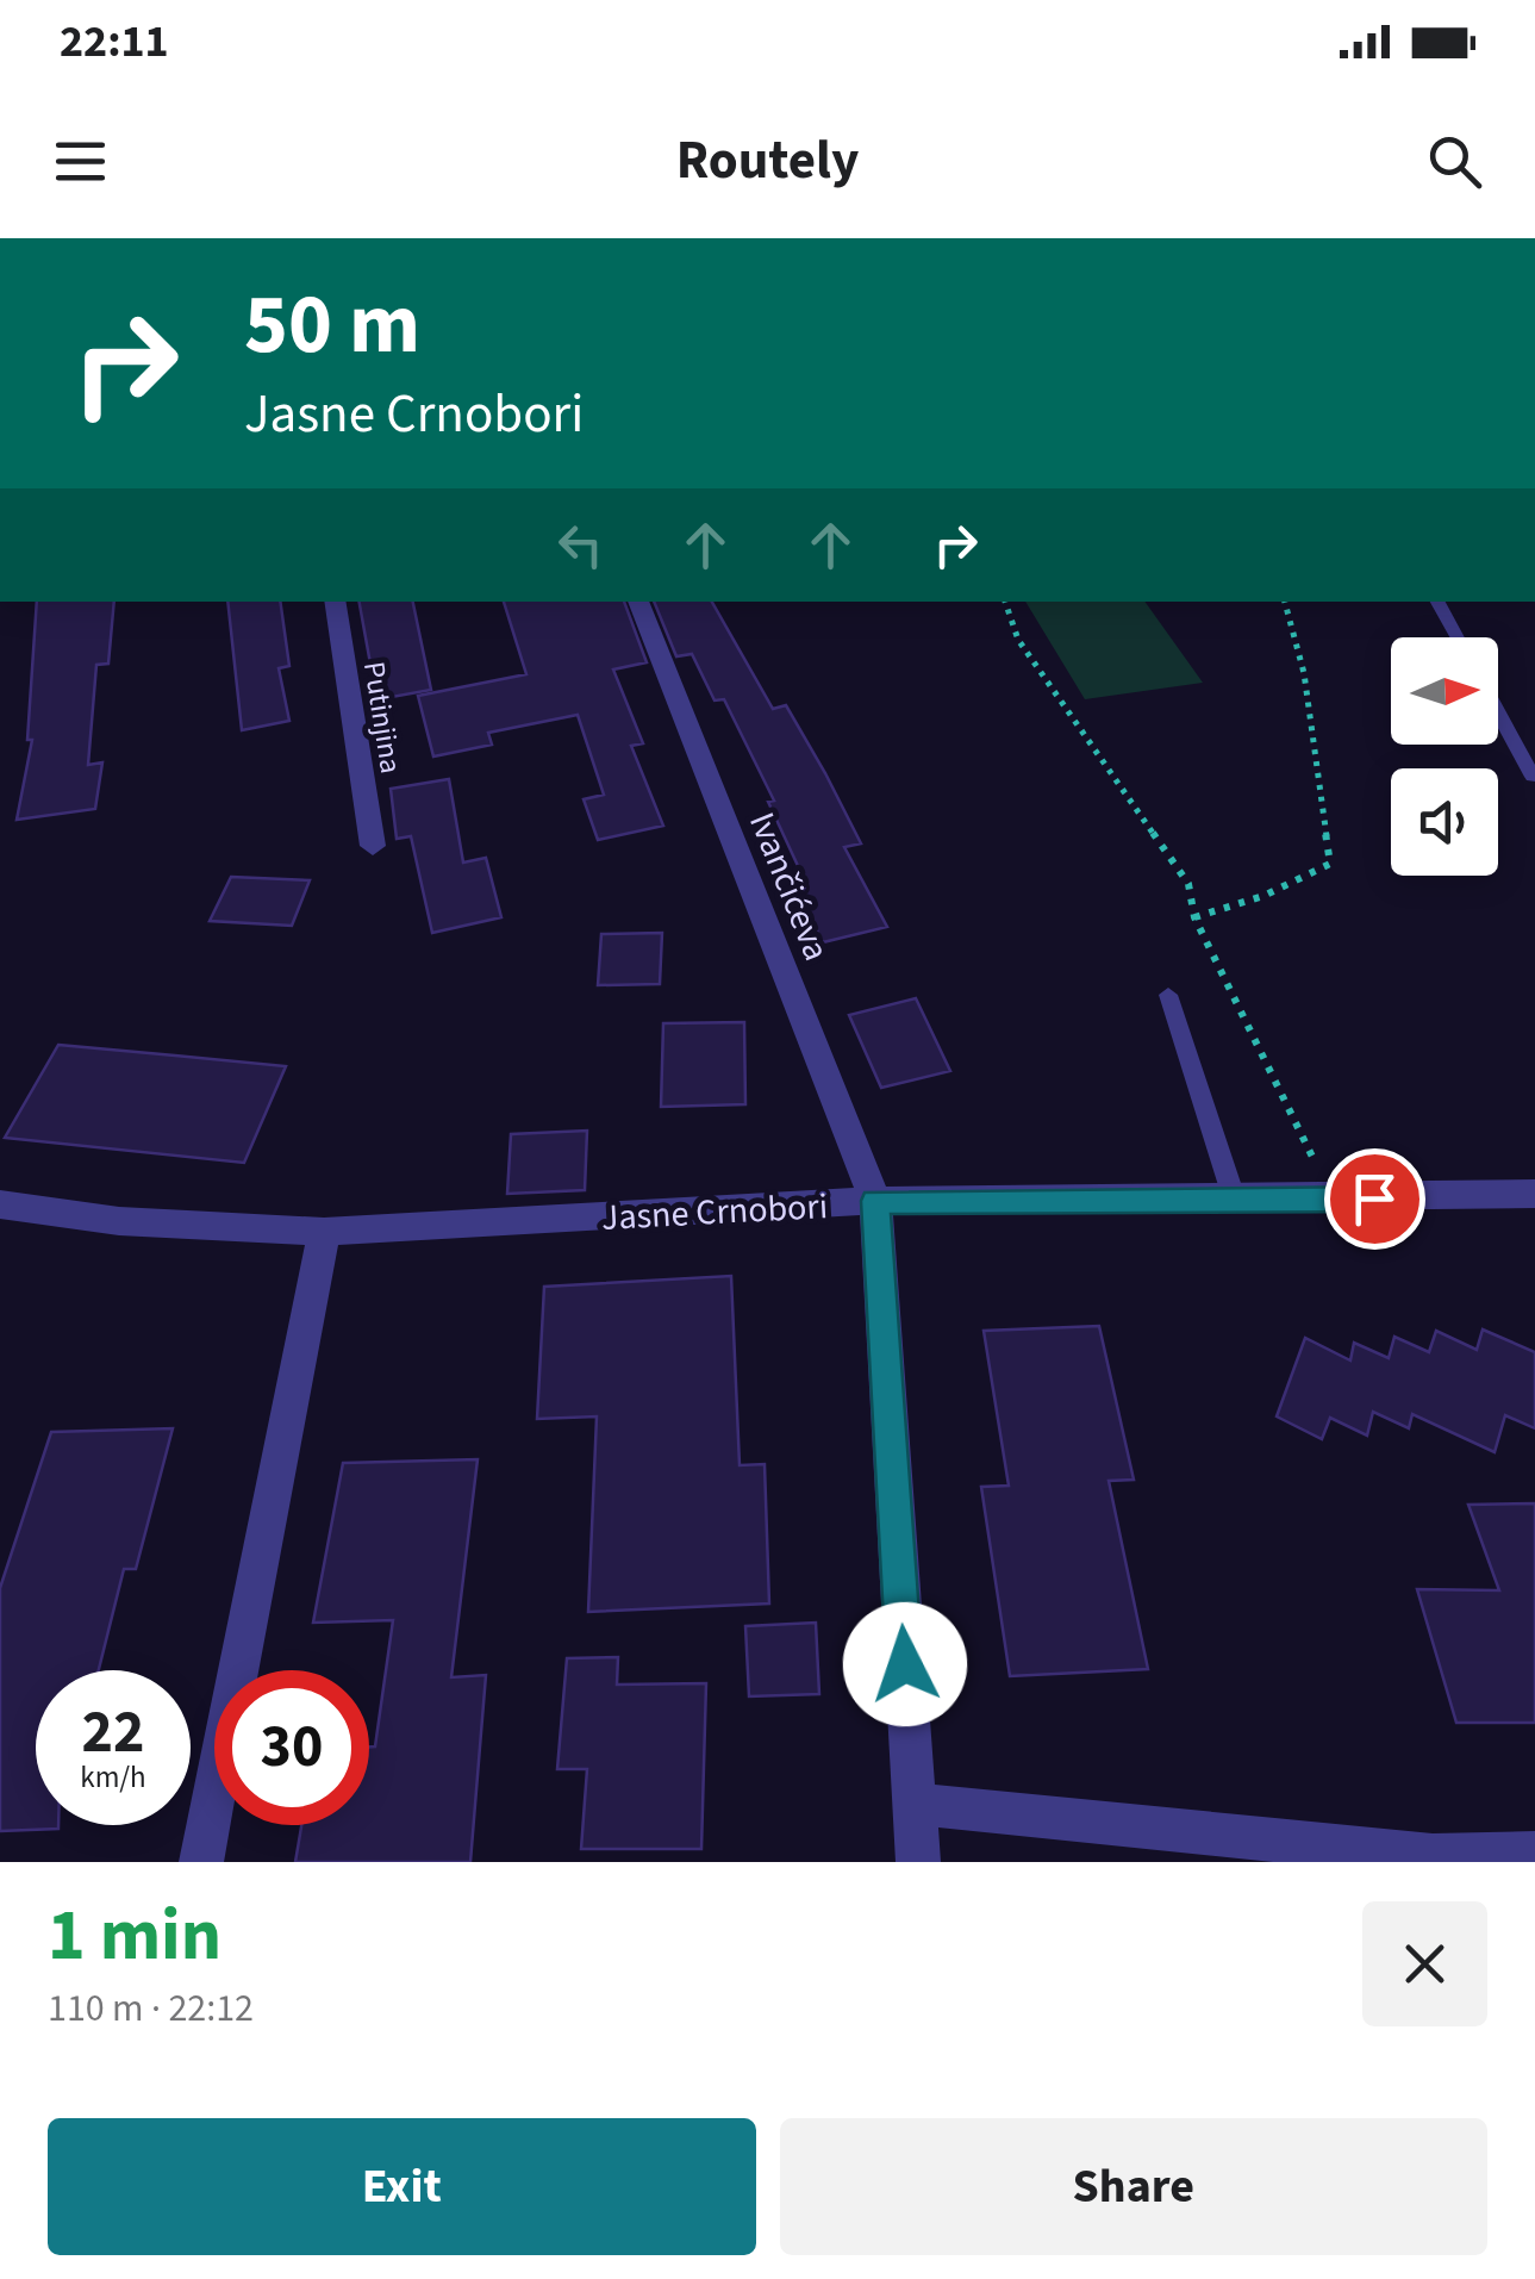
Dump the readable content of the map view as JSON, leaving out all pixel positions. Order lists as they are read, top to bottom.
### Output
{
  "streets": {
    "street": ["Putinjina", "Ivančićeva", "Jasne Crnobori"]
  },
  "crossings": [
    ["Ivančićeva", "Jasne Crnobori"]
  ],
  "north": "right",
  "page": {
    "status": "22:11",
    "header": "Routely",
    "turn": ["50 m", "Jasne Crnobori"],
    "speed": "22 km/h",
    "limit": "30",
    "heading": ["1 min", "110 m · 22:12"],
    "buttons": ["Exit", "Share"]
  }
}
